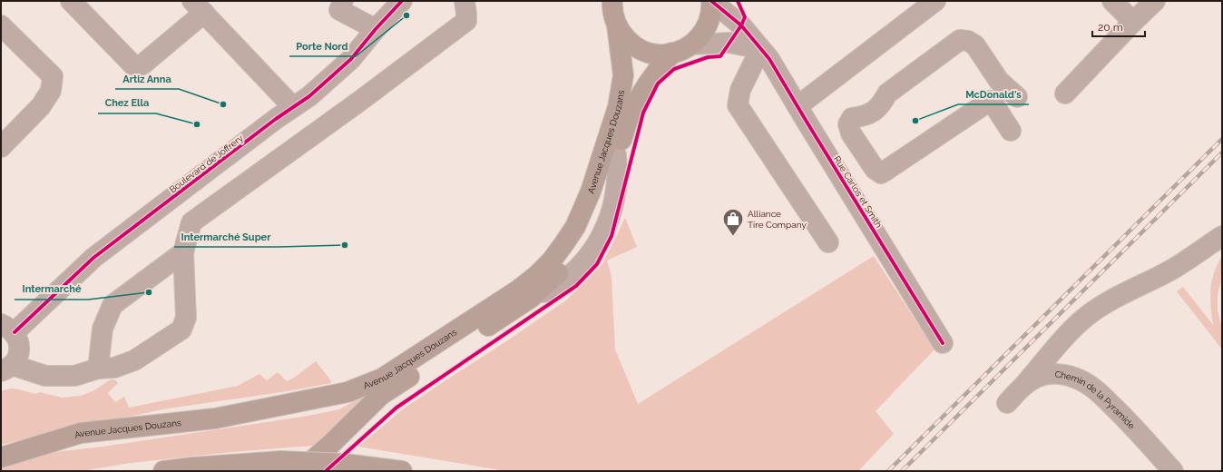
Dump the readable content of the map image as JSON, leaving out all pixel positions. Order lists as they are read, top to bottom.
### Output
{
  "streets": {
    "main road": ["Avenue Jacques Douzans"],
    "street": ["Boulevard de Joffrery", "Rue Carlos et Smith", "Chemin de la Pyramide"]
  },
  "places": {
    "other": [
      "Porte Nord",
      "Artiz Anna",
      "McDonald's",
      "Chez Ella",
      "Intermarché Super",
      "Intermarché"
    ],
    "shop": ["Alliance Tire Company"]
  },
  "scale_bar": "20 m"
}
